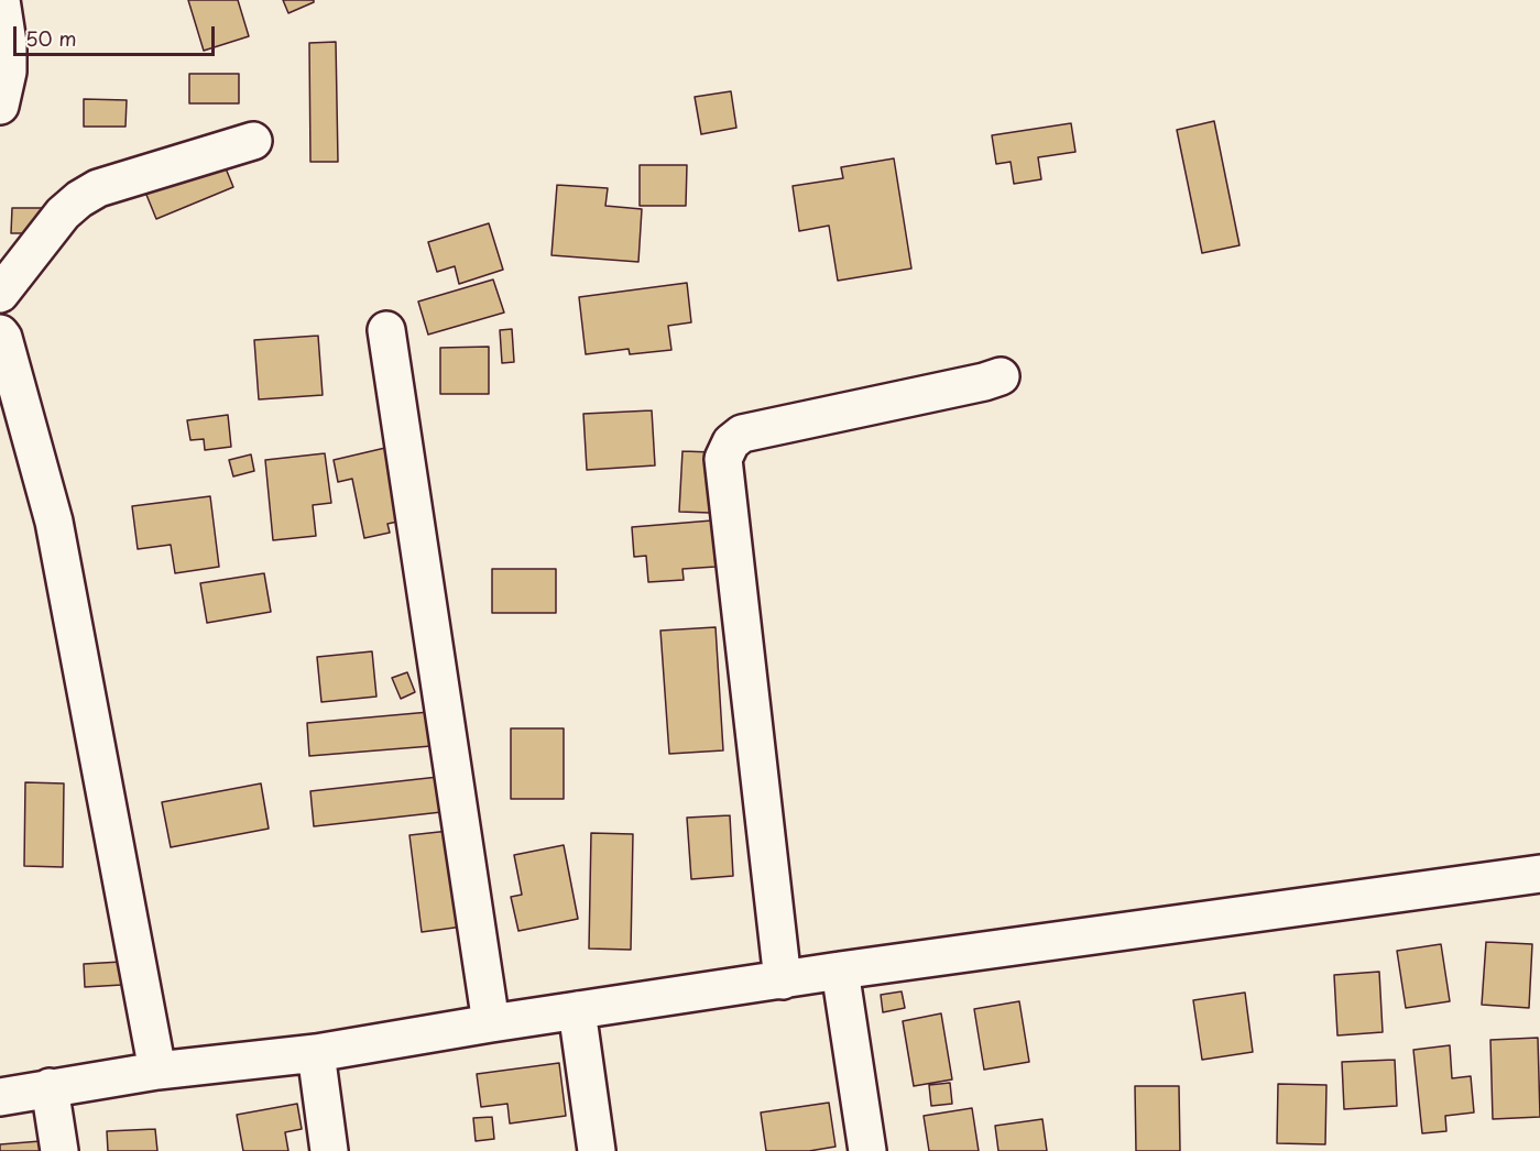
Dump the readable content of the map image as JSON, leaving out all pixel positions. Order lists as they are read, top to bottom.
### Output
{
  "scale_bar": "50 m"
}
